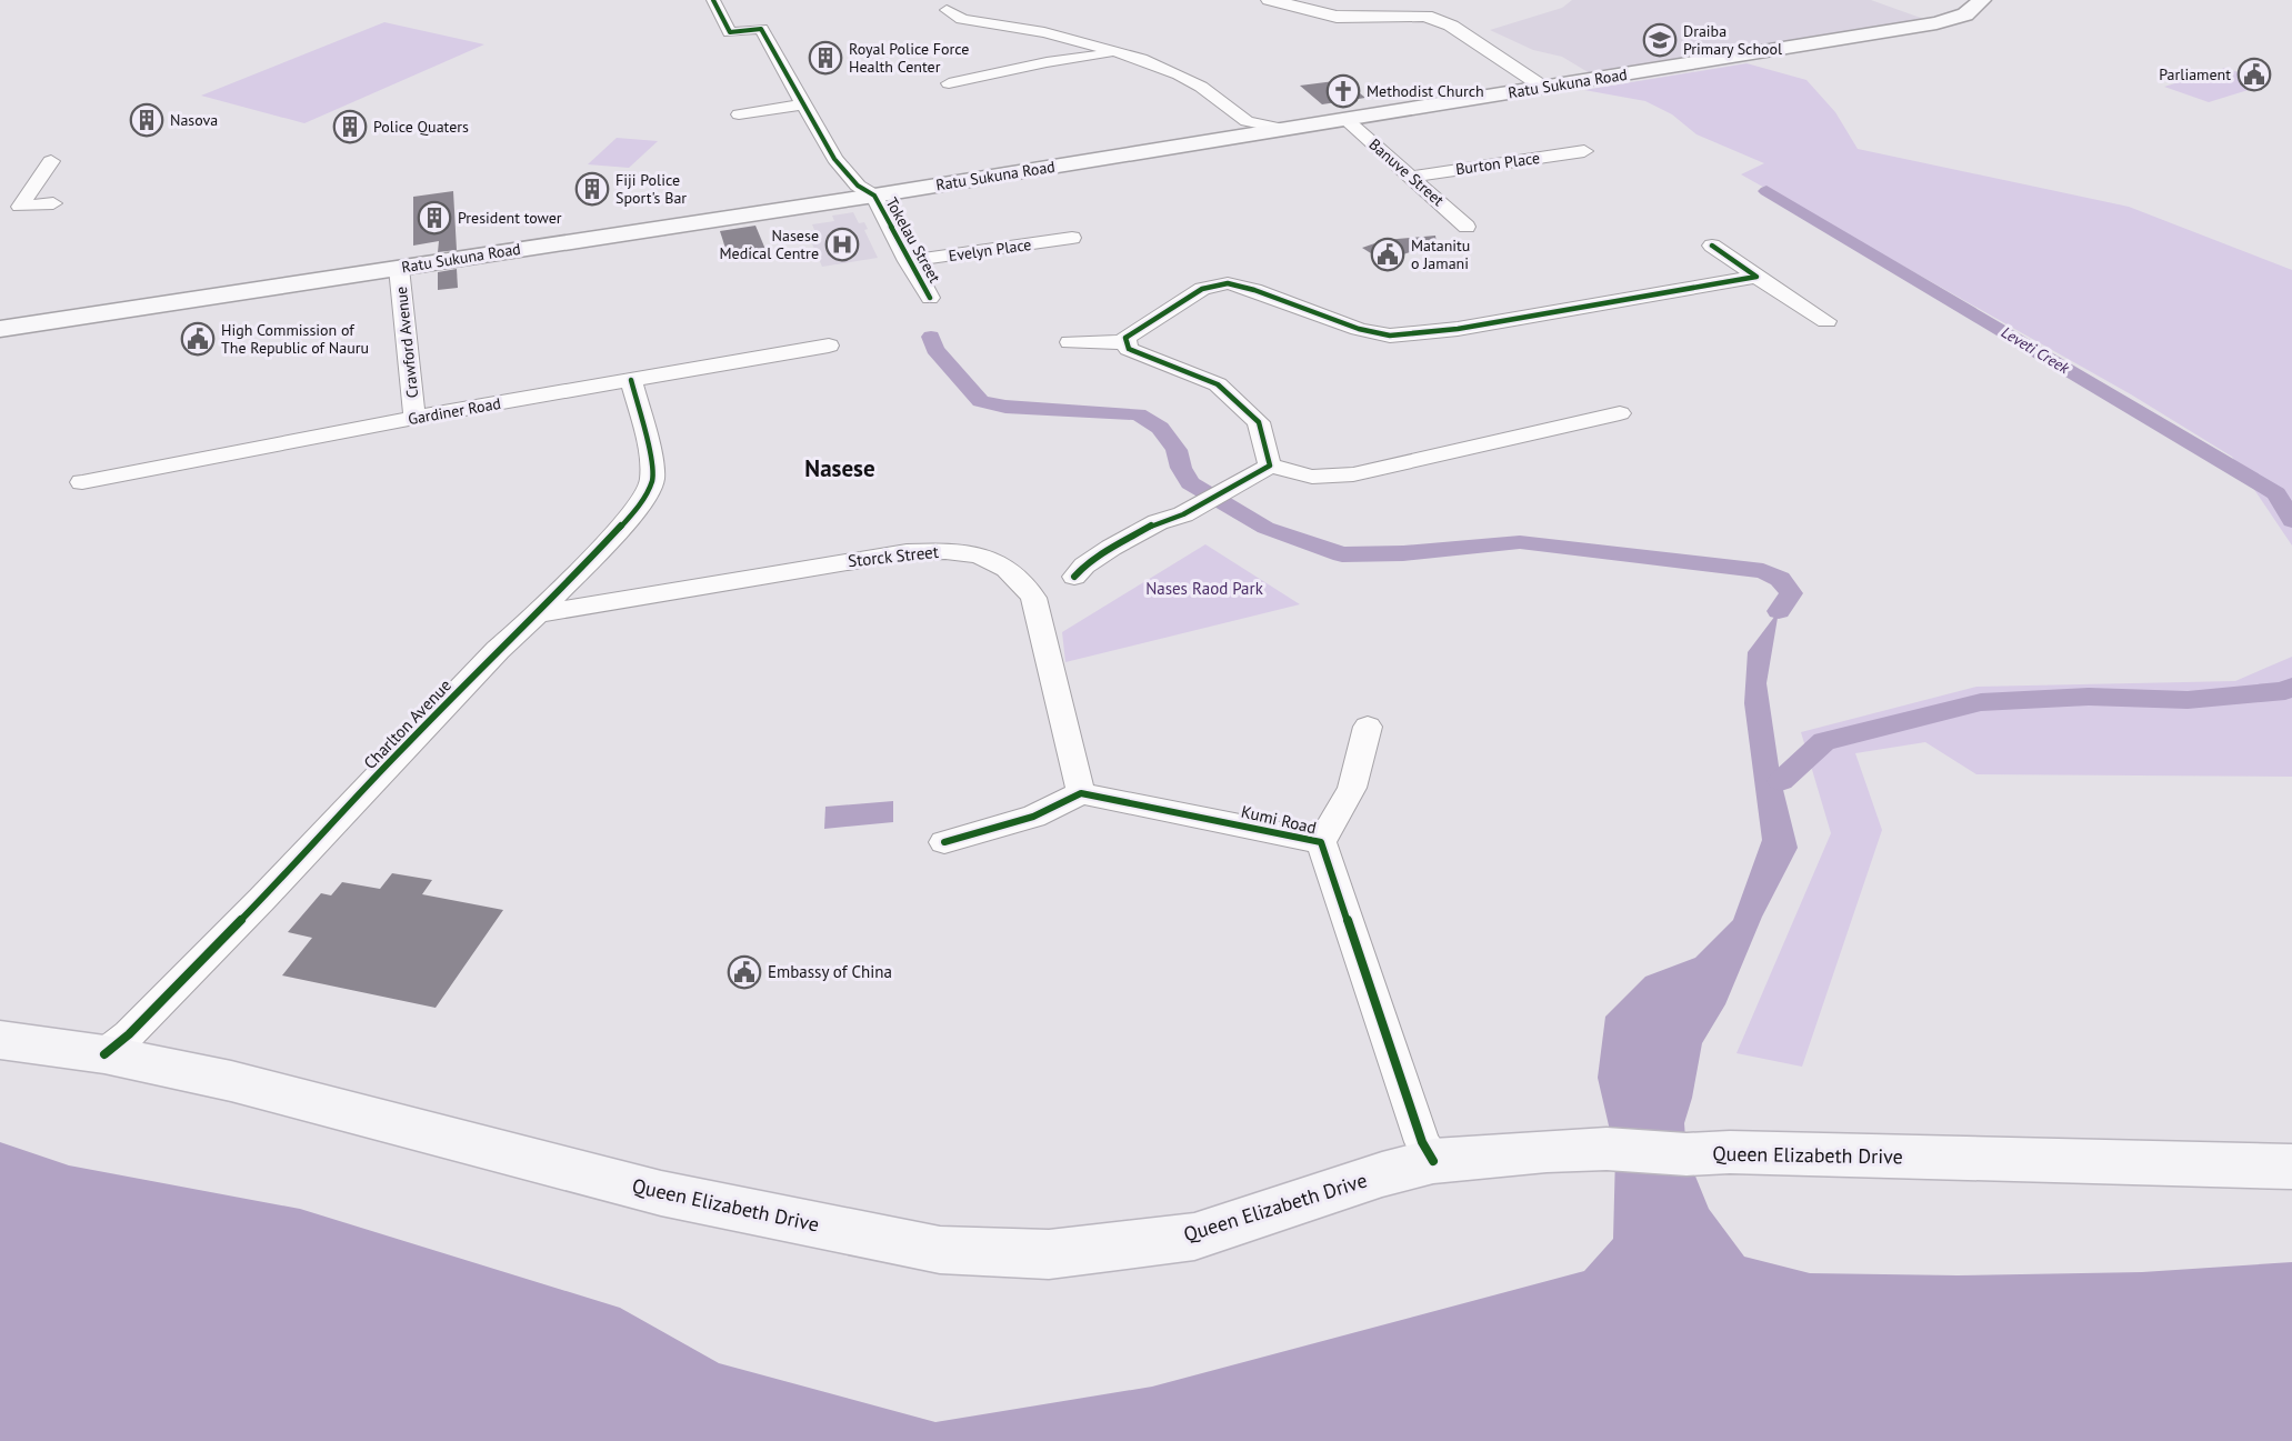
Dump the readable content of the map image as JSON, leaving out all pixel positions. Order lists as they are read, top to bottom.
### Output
{
  "streets": {
    "main road": ["Ratu Sukuna Road", "Queen Elizabeth Drive"],
    "street": [
      "Burton Place",
      "Banuve Street",
      "Tokelau Street",
      "Evelyn Place",
      "Crawford Avenue",
      "Gardiner Road",
      "Storck Street",
      "Charlton Avenue",
      "Kumi Road"
    ]
  },
  "crossings": [
    ["Ratu Sukuna Road", "Banuve Street"],
    ["Ratu Sukuna Road", "Tokelau Street"],
    ["Ratu Sukuna Road", "Crawford Avenue"],
    ["Burton Place", "Banuve Street"],
    ["Tokelau Street", "Evelyn Place"],
    ["Crawford Avenue", "Gardiner Road"],
    ["Gardiner Road", "Charlton Avenue"],
    ["Storck Street", "Charlton Avenue"],
    ["Storck Street", "Kumi Road"],
    ["Charlton Avenue", "Queen Elizabeth Drive"],
    ["Kumi Road", "Queen Elizabeth Drive"]
  ],
  "districts": ["Nasese"],
  "water": ["Leveti Creek"],
  "parks": ["Nases Raod Park"],
  "places": {
    "school or university": ["Draiba Primary School"],
    "building": [
      "Royal Police Force Health Center",
      "Nasova",
      "Police Quaters",
      "Fiji Police Sport's Bar",
      "President tower"
    ],
    "public building": [
      "Parliament",
      "Matanitu o Jamani",
      "High Commission of The Republic of Nauru",
      "Embassy of China"
    ],
    "church": ["Methodist Church"],
    "hospital": ["Nasese Medical Centre"]
  }
}
